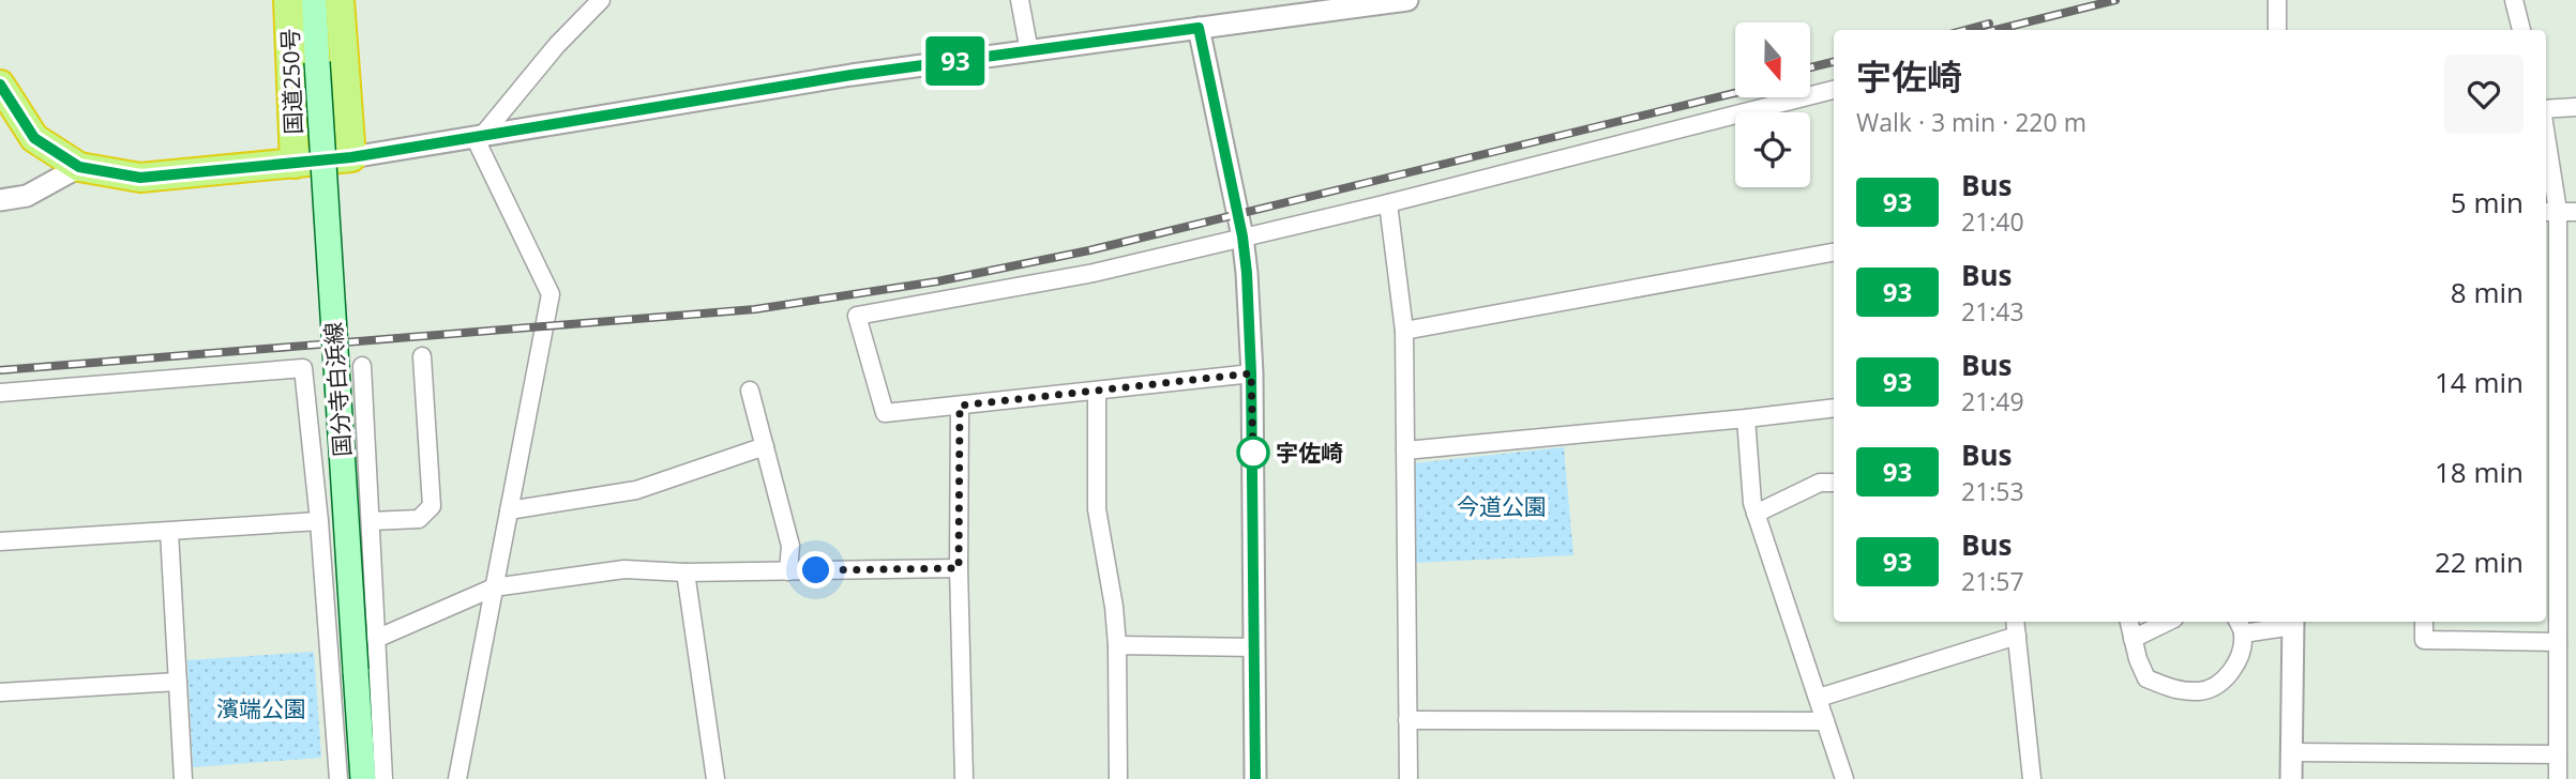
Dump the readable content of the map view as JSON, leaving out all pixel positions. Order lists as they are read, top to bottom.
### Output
{
  "streets": {
    "highway": ["国道250号"],
    "main road": ["国分寺白浜線"]
  },
  "parks": ["今道公園", "濱端公園"],
  "places": ["宇佐崎"],
  "lines": ["bus line 93"],
  "north": "bottom",
  "page": {
    "on_map": "93",
    "heading": ["宇佐崎", "Walk · 3 min · 220 m"],
    "list": [
      {
        "mark": "93",
        "name": "Bus",
        "note": "21:40",
        "value": "5 min"
      },
      {
        "mark": "93",
        "name": "Bus",
        "note": "21:43",
        "value": "8 min"
      },
      {
        "mark": "93",
        "name": "Bus",
        "note": "21:49",
        "value": "14 min"
      },
      {
        "mark": "93",
        "name": "Bus",
        "note": "21:53",
        "value": "18 min"
      },
      {
        "mark": "93",
        "name": "Bus",
        "note": "21:57",
        "value": "22 min"
      }
    ]
  }
}
